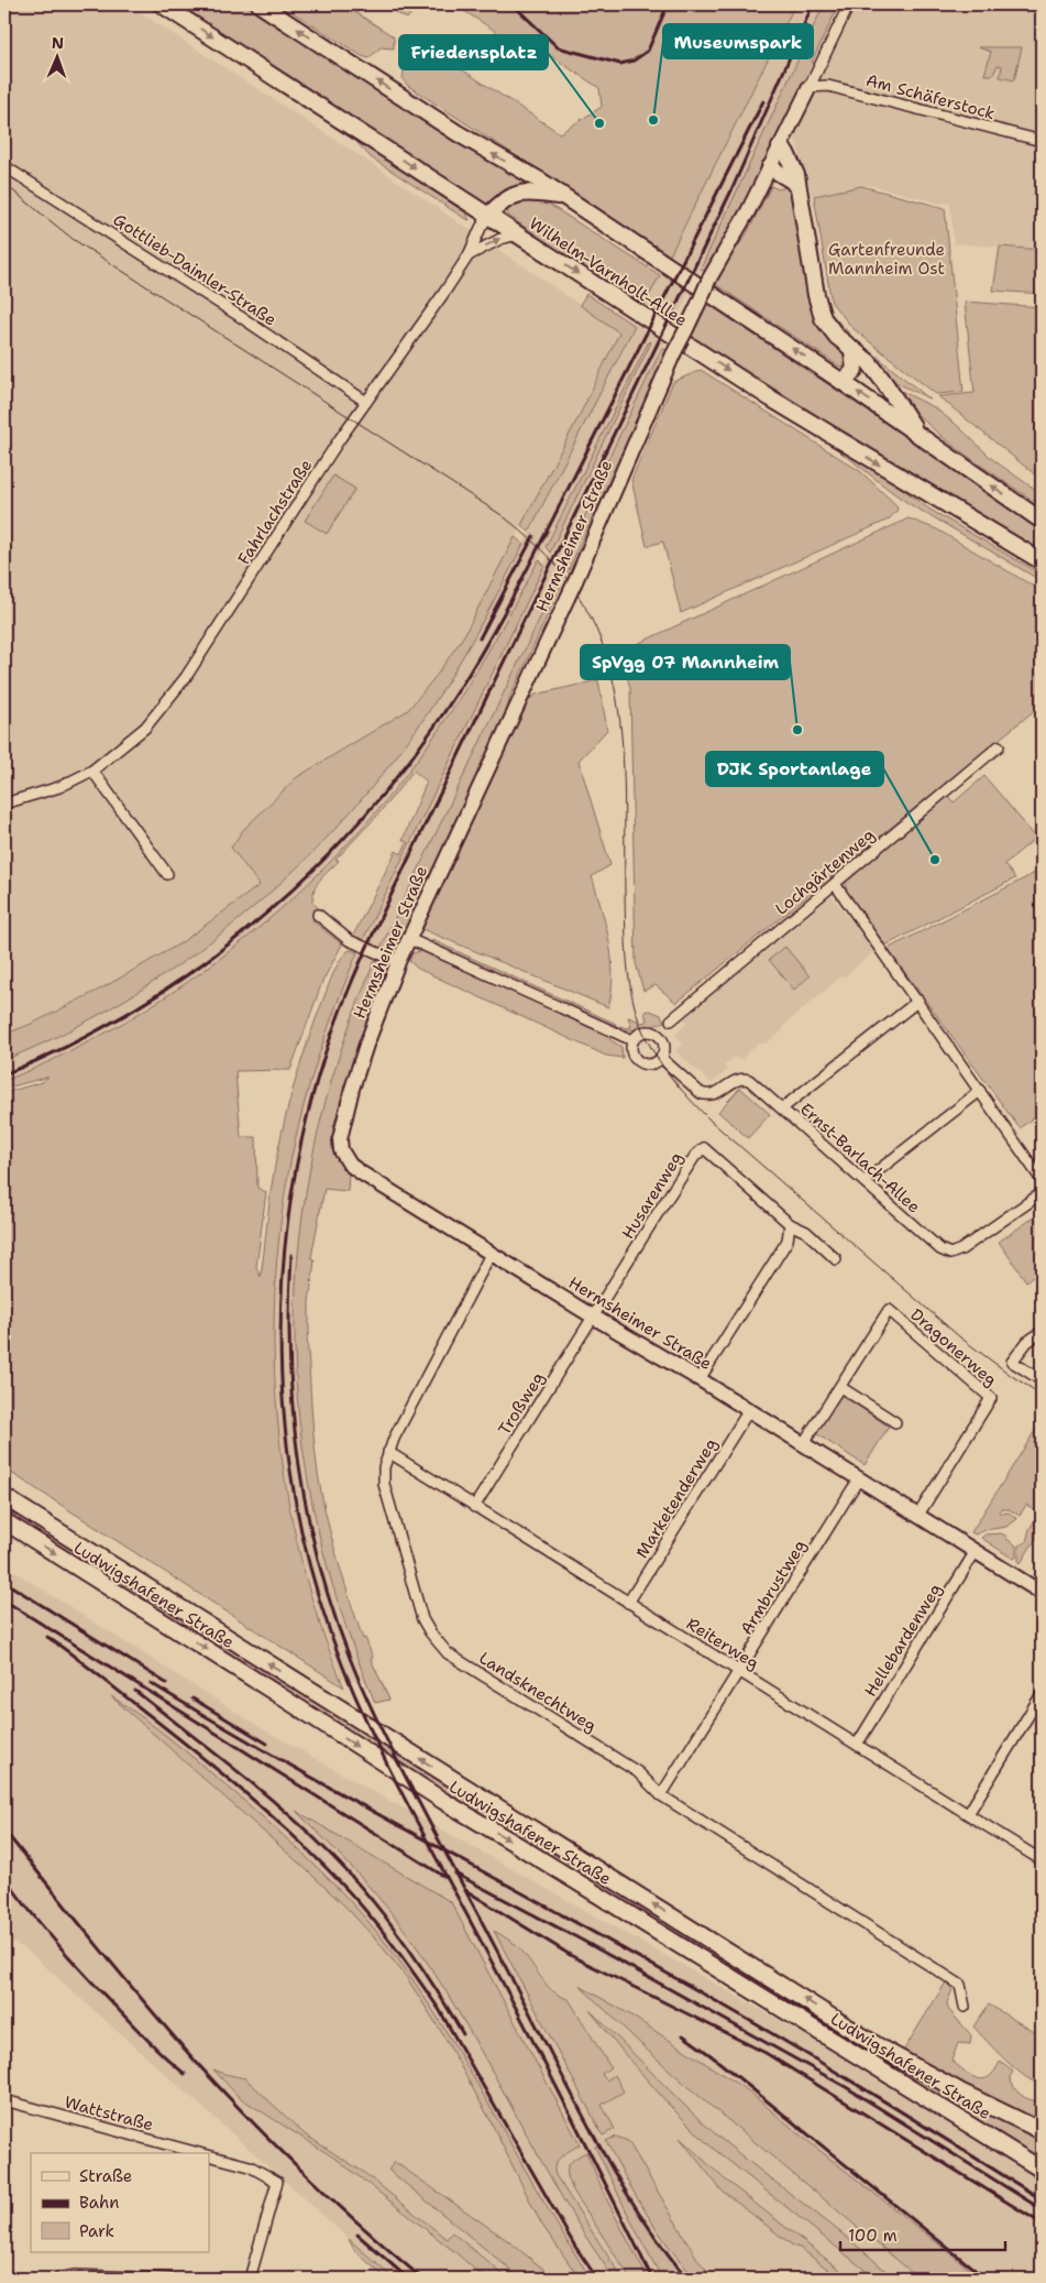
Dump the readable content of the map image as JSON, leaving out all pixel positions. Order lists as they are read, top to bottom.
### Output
{
  "streets": {
    "main road": ["Wilhelm-Varnholt-Allee", "Ludwigshafener Straße"],
    "street": [
      "Am Schäferstock",
      "Gottlieb-Daimler-Straße",
      "Fahrlachstraße",
      "Hermsheimer Straße",
      "Lochgärtenweg",
      "Ernst-Barlach-Allee",
      "Husarenweg",
      "Dragonerweg",
      "Troßweg",
      "Marketenderweg",
      "Armbrustweg",
      "Hellebardenweg",
      "Reiterweg",
      "Landsknechtweg",
      "Wattstraße"
    ]
  },
  "crossings": [
    ["Am Schäferstock", "Hermsheimer Straße"],
    ["Gottlieb-Daimler-Straße", "Fahrlachstraße"],
    ["Wilhelm-Varnholt-Allee", "Fahrlachstraße"],
    ["Hermsheimer Straße", "Husarenweg"],
    ["Hermsheimer Straße", "Dragonerweg"],
    ["Hermsheimer Straße", "Troßweg"],
    ["Hermsheimer Straße", "Marketenderweg"],
    ["Hermsheimer Straße", "Armbrustweg"],
    ["Hermsheimer Straße", "Hellebardenweg"],
    ["Hermsheimer Straße", "Landsknechtweg"],
    ["Husarenweg", "Troßweg"],
    ["Troßweg", "Reiterweg"],
    ["Marketenderweg", "Reiterweg"],
    ["Armbrustweg", "Reiterweg"],
    ["Armbrustweg", "Landsknechtweg"],
    ["Hellebardenweg", "Reiterweg"],
    ["Reiterweg", "Landsknechtweg"]
  ],
  "parks": ["Gartenfreunde Mannheim Ost"],
  "places": [
    "Museumspark",
    "Friedensplatz",
    "SpVgg 07 Mannheim",
    "DJK Sportanlage"
  ],
  "legend": ["Straße", "Bahn", "Park"],
  "scale_bar": "100 m",
  "north": "top"
}
